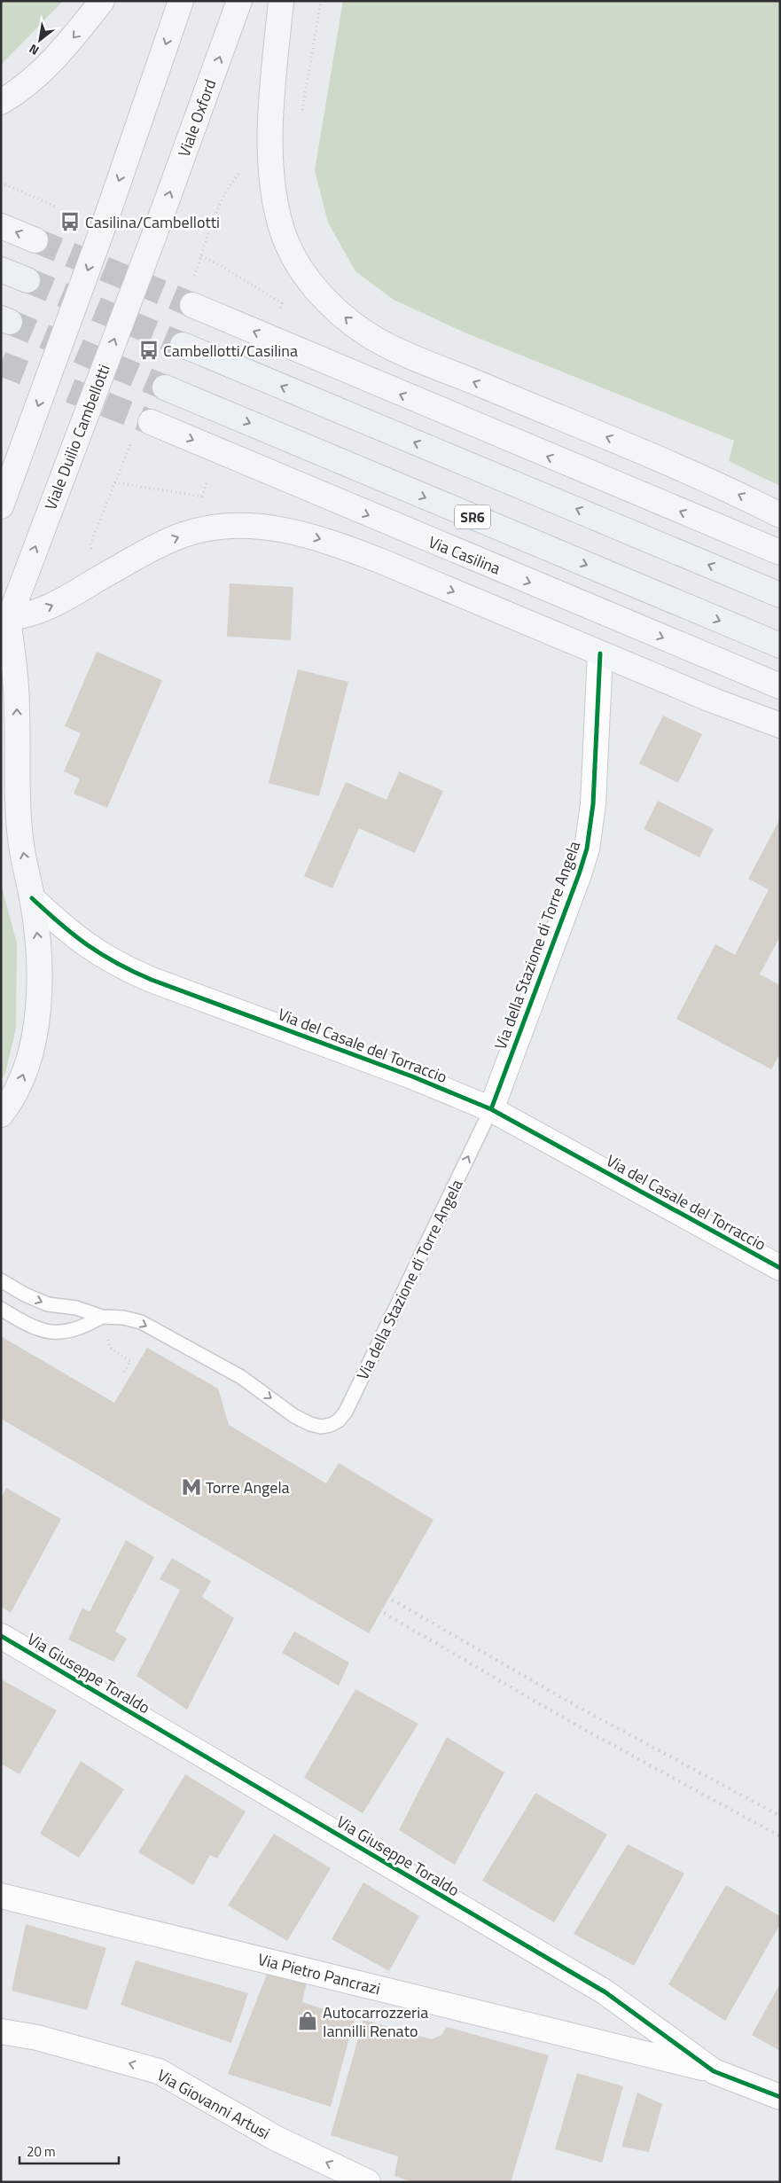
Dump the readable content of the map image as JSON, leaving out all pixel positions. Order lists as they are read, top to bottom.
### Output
{
  "streets": {
    "main road": [
      "Viale Oxford",
      "Viale Duilio Cambellotti",
      "SR6",
      "Via Casilina"
    ],
    "street": [
      "Via della Stazione di Torre Angela",
      "Via del Casale del Torraccio",
      "Via Giuseppe Toraldo",
      "Via Pietro Pancrazi",
      "Via Giovanni Artusi"
    ]
  },
  "crossings": [
    ["Viale Oxford", "Viale Duilio Cambellotti"],
    ["Via della Stazione di Torre Angela", "Via del Casale del Torraccio"],
    ["Via Giuseppe Toraldo", "Via Pietro Pancrazi"]
  ],
  "one_way": ["Via Giovanni Artusi"],
  "places": {
    "bus stop": ["Casilina/Cambellotti", "Cambellotti/Casilina"],
    "metro station": ["Torre Angela"],
    "shop": ["Autocarrozzeria Iannilli Renato"]
  },
  "scale_bar": "20 m",
  "north": "bottom left"
}
